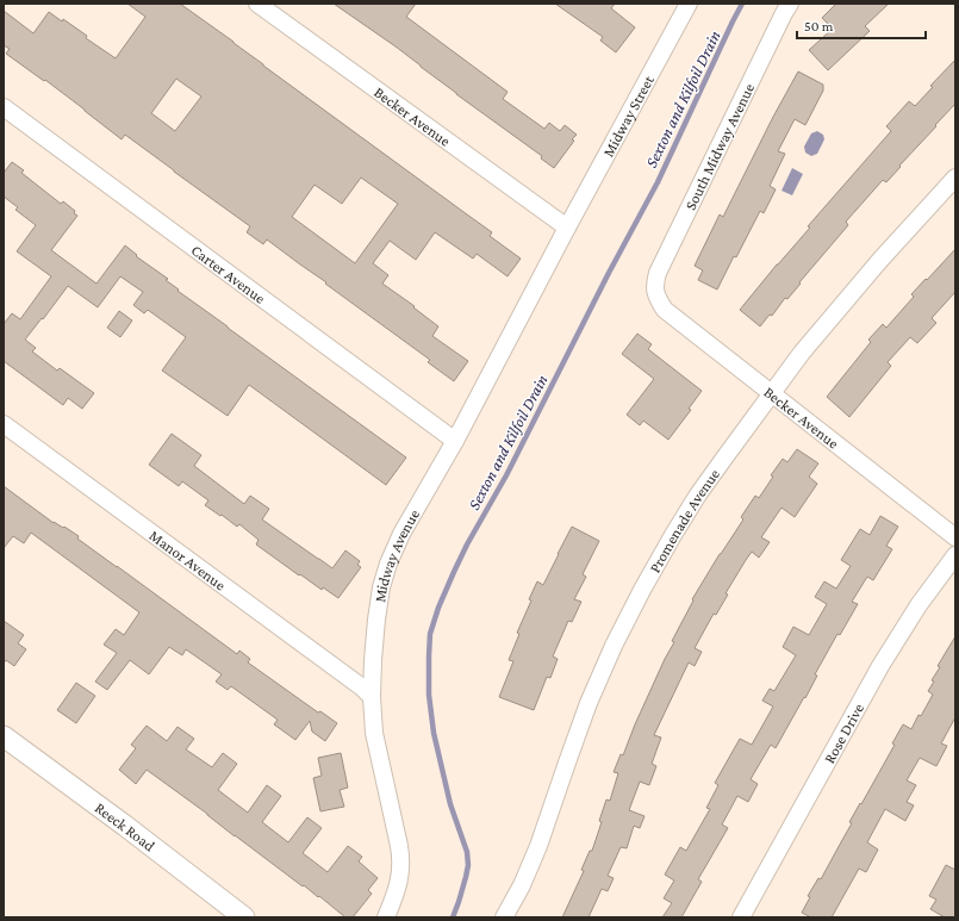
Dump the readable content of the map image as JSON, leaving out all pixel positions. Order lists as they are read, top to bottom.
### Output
{
  "streets": {
    "street": [
      "Becker Avenue",
      "Midway Street",
      "South Midway Avenue",
      "Carter Avenue",
      "Promenade Avenue",
      "Midway Avenue",
      "Manor Avenue",
      "Rose Drive",
      "Reeck Road"
    ]
  },
  "crossings": [
    ["Becker Avenue", "Midway Street"],
    ["Becker Avenue", "South Midway Avenue"],
    ["Becker Avenue", "Promenade Avenue"],
    ["Becker Avenue", "Midway Avenue"],
    ["Midway Street", "Midway Avenue"],
    ["Carter Avenue", "Midway Avenue"],
    ["Midway Avenue", "Manor Avenue"]
  ],
  "water": ["Sexton and Kilfoil Drain"],
  "scale_bar": "50 m"
}
